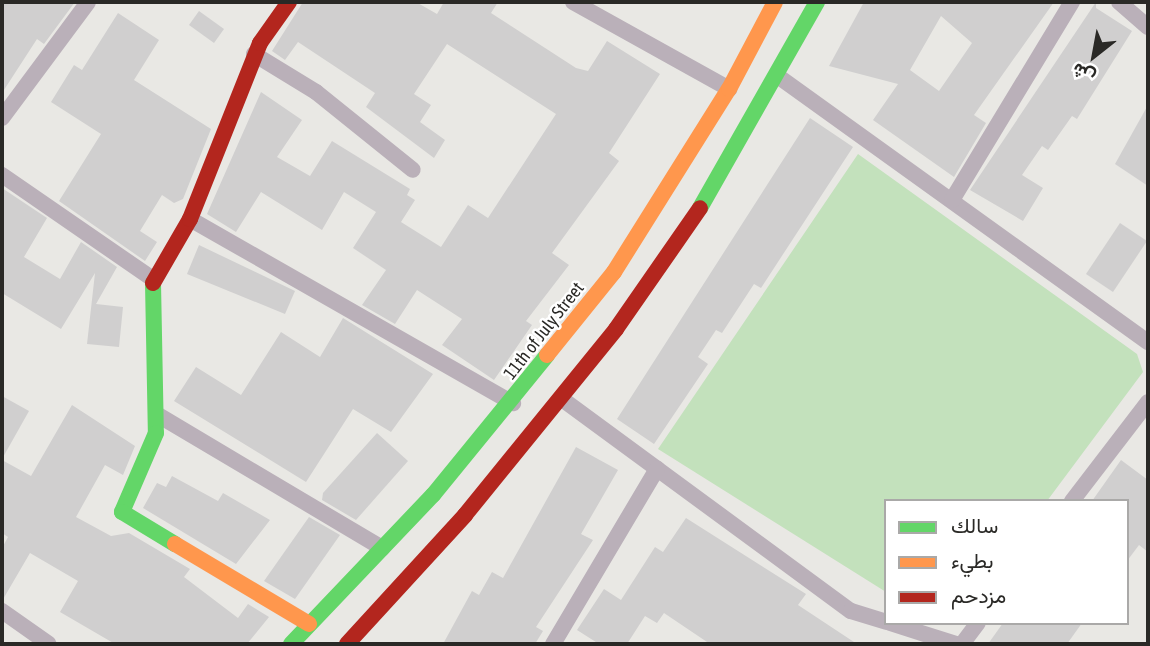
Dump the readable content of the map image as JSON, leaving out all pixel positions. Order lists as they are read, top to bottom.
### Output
{
  "streets": {
    "main road": ["11th of July Street"]
  },
  "legend": ["سالك", "بطيء", "مزدحم"],
  "north": "bottom left"
}
